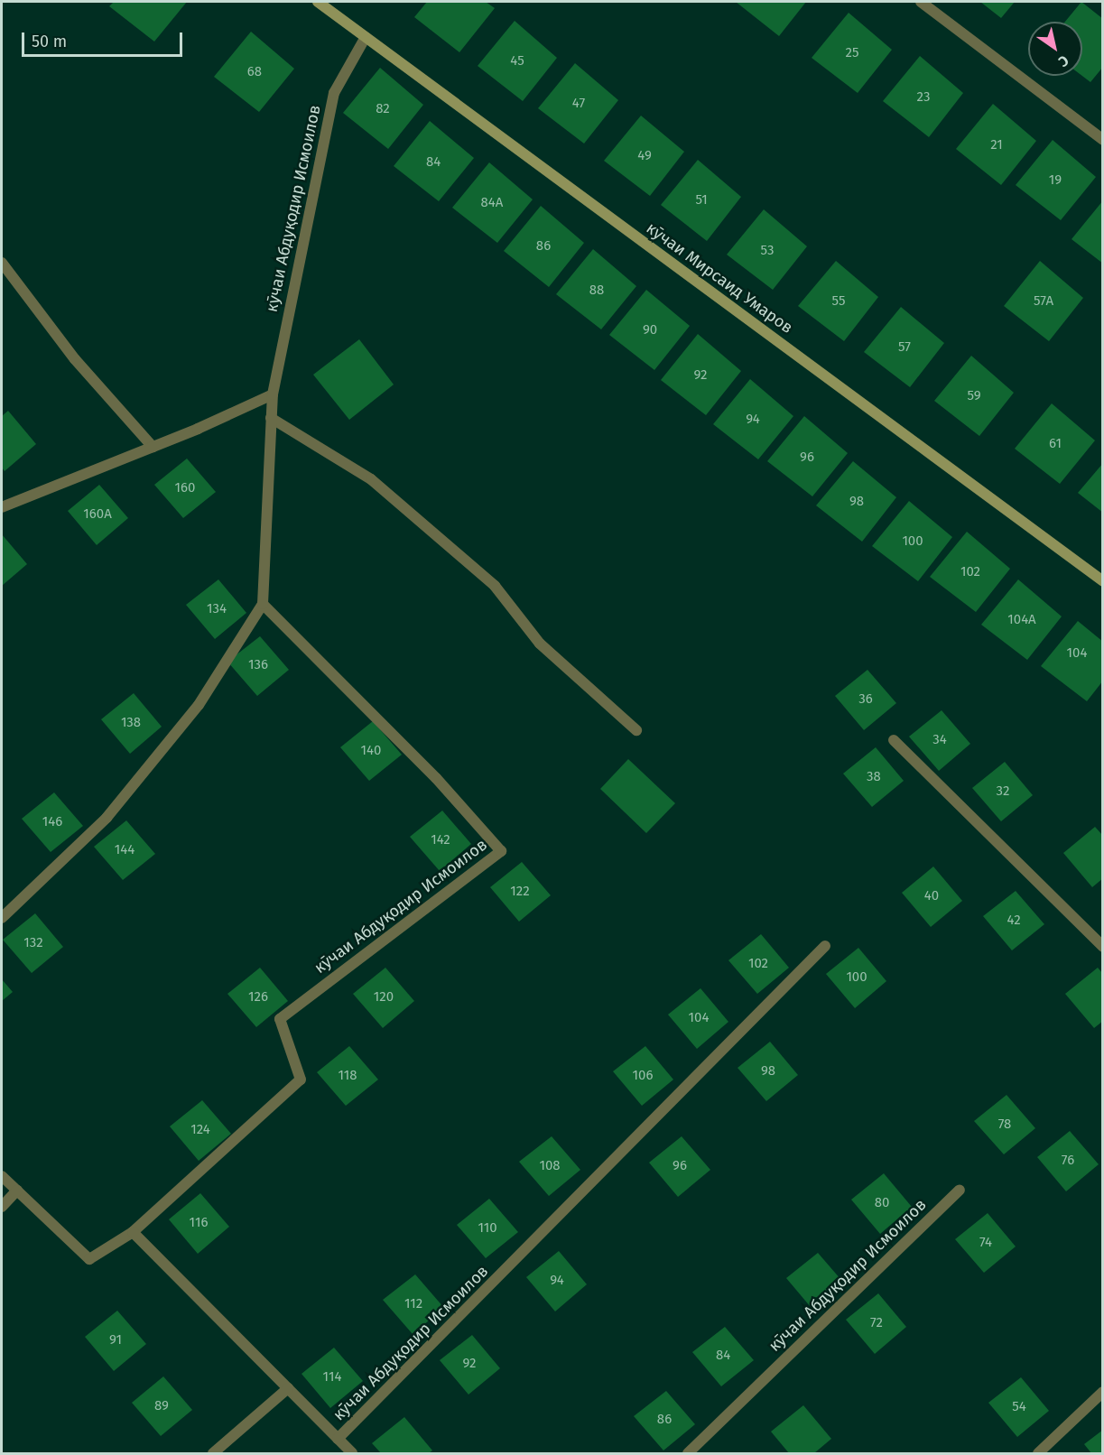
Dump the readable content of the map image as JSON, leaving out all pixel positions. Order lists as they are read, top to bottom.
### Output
{
  "streets": {
    "street": ["кӯчаи Абдуқодир Исмоилов", "кӯчаи Мирсаид Умаров"]
  },
  "crossings": [
    ["кӯчаи Абдуқодир Исмоилов", "кӯчаи Мирсаид Умаров"]
  ],
  "house_numbers": [
    "25",
    "45",
    "68",
    "23",
    "47",
    "82",
    "21",
    "49",
    "84",
    "19",
    "51",
    "84А",
    "86",
    "53",
    "88",
    "55",
    "57А",
    "90",
    "57",
    "92",
    "59",
    "94",
    "61",
    "96",
    "160",
    "98",
    "160А",
    "100",
    "102",
    "134",
    "104А",
    "104",
    "136",
    "36",
    "138",
    "34",
    "140",
    "38",
    "32",
    "146",
    "142",
    "144",
    "122",
    "40",
    "42",
    "132",
    "102",
    "100",
    "126",
    "120",
    "104",
    "98",
    "118",
    "106",
    "78",
    "124",
    "76",
    "108",
    "96",
    "80",
    "116",
    "110",
    "74",
    "94",
    "112",
    "72",
    "91",
    "84",
    "92",
    "114",
    "89",
    "54",
    "86"
  ],
  "scale_bar": "50 m",
  "north": "bottom right"
}
